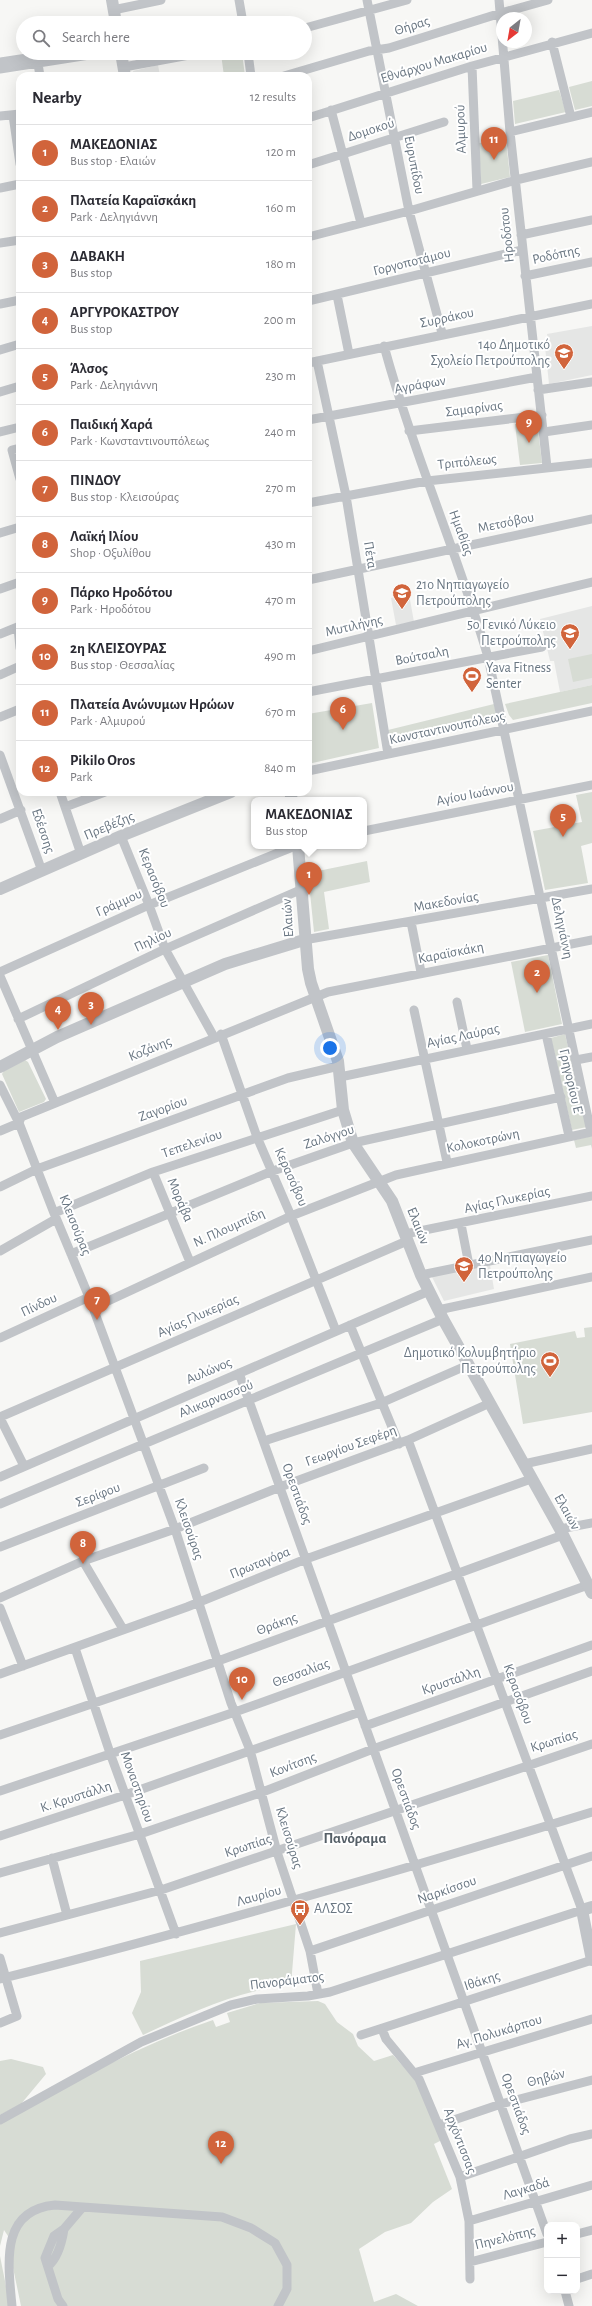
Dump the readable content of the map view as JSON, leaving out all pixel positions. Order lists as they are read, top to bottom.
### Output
{
  "streets": {
    "street": [
      "Θήρας",
      "Εθνάρχου Μακαρίου",
      "Αλμυρού",
      "Δομοκού",
      "Ευρυπίδου",
      "Ηροδότου",
      "Ροδόπης",
      "Γοργοποτάμου",
      "Συρράκου",
      "Αγράφων",
      "Σαμαρίνας",
      "Τριπόλεως",
      "Μετσόβου",
      "Ημαθίας",
      "Πέτα",
      "Μυτιλήνης",
      "Βούτσαλη",
      "Κωνσταντινουπόλεως",
      "Αγίου Ιωάννου",
      "Πρεβέζης",
      "Εδέσσης",
      "Κερασόβου",
      "Μακεδονίας",
      "Γράμμου",
      "Ελαιών",
      "Δεληγιάννη",
      "Πηλίου",
      "Καραϊσκάκη",
      "Αγίας Λαύρας",
      "Κοζάνης",
      "Γρηγορίου Ε'",
      "Ζαγορίου",
      "Ζαλόγγου",
      "Κολοκοτρώνη",
      "Τεπελενίου",
      "Μοράβα",
      "Αγίας Γλυκερίας",
      "Κλεισούρας",
      "N. Πλουμπίδη",
      "Πίνδου",
      "Αυλώνος",
      "Αλικαρνασσού",
      "Γεωργίου Σεφέρη",
      "Ορεστιάδος",
      "Σερίφου",
      "Πρωταγόρα",
      "Θράκης",
      "Θεσσαλίας",
      "Κρυστάλλη",
      "Κρωπίας",
      "Κονίτσης",
      "Μοναστηρίου",
      "Κ. Κρυστάλλη",
      "Ναρκίσσου",
      "Λαυρίου",
      "Πανοράματος",
      "Ιθάκης",
      "Αγ. Πολυκάρπου",
      "Θηβών",
      "Αρχόντισσας",
      "Λαγκαδά",
      "Πηνελόπης"
    ]
  },
  "crossings": [
    ["Θήρας", "Ευρυπίδου"],
    ["Εθνάρχου Μακαρίου", "Αλμυρού"],
    ["Εθνάρχου Μακαρίου", "Ευρυπίδου"],
    ["Εθνάρχου Μακαρίου", "Ηροδότου"],
    ["Δομοκού", "Ευρυπίδου"],
    ["Ευρυπίδου", "Γοργοποτάμου"],
    ["Ευρυπίδου", "Συρράκου"],
    ["Ηροδότου", "Ροδόπης"],
    ["Ηροδότου", "Γοργοποτάμου"],
    ["Ηροδότου", "Συρράκου"],
    ["Ηροδότου", "Αγράφων"],
    ["Ηροδότου", "Σαμαρίνας"],
    ["Ηροδότου", "Τριπόλεως"],
    ["Συρράκου", "Ημαθίας"],
    ["Συρράκου", "Πέτα"],
    ["Αγράφων", "Ημαθίας"],
    ["Αγράφων", "Πέτα"],
    ["Σαμαρίνας", "Ημαθίας"],
    ["Τριπόλεως", "Ημαθίας"],
    ["Τριπόλεως", "Πέτα"],
    ["Μετσόβου", "Ημαθίας"],
    ["Μετσόβου", "Πέτα"],
    ["Ημαθίας", "Μυτιλήνης"],
    ["Ημαθίας", "Βούτσαλη"],
    ["Ημαθίας", "Κωνσταντινουπόλεως"],
    ["Ημαθίας", "Δεληγιάννη"],
    ["Πέτα", "Μυτιλήνης"],
    ["Πέτα", "Βούτσαλη"],
    ["Πέτα", "Κωνσταντινουπόλεως"],
    ["Κωνσταντινουπόλεως", "Δεληγιάννη"],
    ["Αγίου Ιωάννου", "Δεληγιάννη"],
    ["Πρεβέζης", "Εδέσσης"],
    ["Πρεβέζης", "Κερασόβου"],
    ["Κερασόβου", "Γράμμου"],
    ["Κερασόβου", "Πηλίου"],
    ["Κερασόβου", "Κοζάνης"],
    ["Κερασόβου", "Ζαγορίου"],
    ["Κερασόβου", "Ζαλόγγου"],
    ["Κερασόβου", "Τεπελενίου"],
    ["Κερασόβου", "Αγίας Γλυκερίας"],
    ["Κερασόβου", "N. Πλουμπίδη"],
    ["Κερασόβου", "Αυλώνος"],
    ["Κερασόβου", "Γεωργίου Σεφέρη"],
    ["Κερασόβου", "Πρωταγόρα"],
    ["Κερασόβου", "Θράκης"],
    ["Κερασόβου", "Θεσσαλίας"],
    ["Κερασόβου", "Κρυστάλλη"],
    ["Κερασόβου", "Κρωπίας"],
    ["Κερασόβου", "Κονίτσης"],
    ["Κερασόβου", "Ναρκίσσου"],
    ["Κερασόβου", "Λαυρίου"],
    ["Κερασόβου", "Πανοράματος"],
    ["Κερασόβου", "Ιθάκης"],
    ["Μακεδονίας", "Ελαιών"],
    ["Μακεδονίας", "Δεληγιάννη"],
    ["Ελαιών", "Πηλίου"],
    ["Ελαιών", "Καραϊσκάκη"],
    ["Ελαιών", "Αγίας Λαύρας"],
    ["Ελαιών", "Κοζάνης"],
    ["Ελαιών", "Ζαγορίου"],
    ["Ελαιών", "Ζαλόγγου"],
    ["Ελαιών", "Κολοκοτρώνη"],
    ["Ελαιών", "Τεπελενίου"],
    ["Ελαιών", "Αγίας Γλυκερίας"],
    ["Ελαιών", "N. Πλουμπίδη"],
    ["Ελαιών", "Αυλώνος"],
    ["Ελαιών", "Αλικαρνασσού"],
    ["Ελαιών", "Γεωργίου Σεφέρη"],
    ["Ελαιών", "Πρωταγόρα"],
    ["Ελαιών", "Θράκης"],
    ["Ελαιών", "Θεσσαλίας"],
    ["Δεληγιάννη", "Καραϊσκάκη"],
    ["Δεληγιάννη", "Αγίας Λαύρας"],
    ["Δεληγιάννη", "Κολοκοτρώνη"],
    ["Καραϊσκάκη", "Κοζάνης"],
    ["Αγίας Λαύρας", "Γρηγορίου Ε'"],
    ["Αγίας Λαύρας", "Ζαγορίου"],
    ["Κοζάνης", "Κλεισούρας"],
    ["Γρηγορίου Ε'", "Ζαλόγγου"],
    ["Γρηγορίου Ε'", "Κολοκοτρώνη"],
    ["Ζαγορίου", "Κλεισούρας"],
    ["Ζαλόγγου", "Μοράβα"],
    ["Ζαλόγγου", "Κλεισούρας"],
    ["Κολοκοτρώνη", "N. Πλουμπίδη"],
    ["Τεπελενίου", "Μοράβα"],
    ["Τεπελενίου", "Κλεισούρας"],
    ["Μοράβα", "N. Πλουμπίδη"],
    ["Αγίας Γλυκερίας", "Κλεισούρας"],
    ["Κλεισούρας", "N. Πλουμπίδη"],
    ["Κλεισούρας", "Πίνδου"],
    ["Κλεισούρας", "Αυλώνος"],
    ["Κλεισούρας", "Αλικαρνασσού"],
    ["Κλεισούρας", "Γεωργίου Σεφέρη"],
    ["Κλεισούρας", "Σερίφου"],
    ["Κλεισούρας", "Πρωταγόρα"],
    ["Κλεισούρας", "Θράκης"],
    ["Κλεισούρας", "Θεσσαλίας"],
    ["Κλεισούρας", "Κρωπίας"],
    ["Κλεισούρας", "Κονίτσης"],
    ["Κλεισούρας", "Κ. Κρυστάλλη"],
    ["Κλεισούρας", "Ναρκίσσου"],
    ["Κλεισούρας", "Λαυρίου"],
    ["Κλεισούρας", "Πανοράματος"],
    ["Αυλώνος", "Ορεστιάδος"],
    ["Αλικαρνασσού", "Ορεστιάδος"],
    ["Γεωργίου Σεφέρη", "Ορεστιάδος"],
    ["Ορεστιάδος", "Πρωταγόρα"],
    ["Ορεστιάδος", "Θράκης"],
    ["Ορεστιάδος", "Θεσσαλίας"],
    ["Ορεστιάδος", "Κρυστάλλη"],
    ["Ορεστιάδος", "Κρωπίας"],
    ["Ορεστιάδος", "Κονίτσης"],
    ["Ορεστιάδος", "Ναρκίσσου"],
    ["Ορεστιάδος", "Λαυρίου"],
    ["Ορεστιάδος", "Πανοράματος"],
    ["Ορεστιάδος", "Ιθάκης"],
    ["Ορεστιάδος", "Αγ. Πολυκάρπου"],
    ["Ορεστιάδος", "Θηβών"],
    ["Ορεστιάδος", "Λαγκαδά"],
    ["Πρωταγόρα", "Μοναστηρίου"],
    ["Θράκης", "Μοναστηρίου"],
    ["Θεσσαλίας", "Μοναστηρίου"],
    ["Κρωπίας", "Μοναστηρίου"],
    ["Κονίτσης", "Μοναστηρίου"],
    ["Μοναστηρίου", "Κ. Κρυστάλλη"],
    ["Μοναστηρίου", "Λαυρίου"],
    ["Ιθάκης", "Αρχόντισσας"],
    ["Αγ. Πολυκάρπου", "Αρχόντισσας"],
    ["Θηβών", "Αρχόντισσας"],
    ["Αρχόντισσας", "Λαγκαδά"],
    ["Αρχόντισσας", "Πηνελόπης"]
  ],
  "districts": ["Πανόραμα"],
  "places": {
    "school or university": [
      "14ο Δημοτικό Σχολείο Πετρούπολης",
      "21ο Νηπιαγωγείο Πετρούπολης",
      "5ο Γενικό Λύκειο Πετρούπολης",
      "4ο Νηπιαγωγείο Πετρούπολης"
    ],
    "sports": ["Yava Fitness Senter", "Δημοτικό Κολυμβητήριο Πετρούπολης"],
    "bus stop": ["ΑΛΣΟΣ"]
  },
  "north": "bottom left",
  "page": {
    "search": "Search here",
    "heading": ["Nearby", "12 results"],
    "list": [
      {
        "mark": "1",
        "name": "ΜΑΚΕΔΟΝΙΑΣ",
        "note": "Bus stop · Ελαιών",
        "value": "120 m"
      },
      {
        "mark": "2",
        "name": "Πλατεία Καραϊσκάκη",
        "note": "Park · Δεληγιάννη",
        "value": "160 m"
      },
      {
        "mark": "3",
        "name": "ΔΑΒΑΚΗ",
        "note": "Bus stop",
        "value": "180 m"
      },
      {
        "mark": "4",
        "name": "ΑΡΓΥΡΟΚΑΣΤΡΟΥ",
        "note": "Bus stop",
        "value": "200 m"
      },
      {
        "mark": "5",
        "name": "Άλσος",
        "note": "Park · Δεληγιάννη",
        "value": "230 m"
      },
      {
        "mark": "6",
        "name": "Παιδική Χαρά",
        "note": "Park · Κωνσταντινουπόλεως",
        "value": "240 m"
      },
      {
        "mark": "7",
        "name": "ΠΙΝΔΟΥ",
        "note": "Bus stop · Κλεισούρας",
        "value": "270 m"
      },
      {
        "mark": "8",
        "name": "Λαϊκή Ιλίου",
        "note": "Shop · Οξυλίθου",
        "value": "430 m"
      },
      {
        "mark": "9",
        "name": "Πάρκο Ηροδότου",
        "note": "Park · Ηροδότου",
        "value": "470 m"
      },
      {
        "mark": "10",
        "name": "2η ΚΛΕΙΣΟΥΡΑΣ",
        "note": "Bus stop · Θεσσαλίας",
        "value": "490 m"
      },
      {
        "mark": "11",
        "name": "Πλατεία Ανώνυμων Ηρώων",
        "note": "Park · Αλμυρού",
        "value": "670 m"
      },
      {
        "mark": "12",
        "name": "Pikilo Oros",
        "note": "Park",
        "value": "840 m"
      }
    ],
    "pins": [
      "11",
      "9",
      "6",
      "5",
      "1",
      "2",
      "3",
      "4",
      "7",
      "8",
      "10",
      "12"
    ],
    "popup": ["ΜΑΚΕΔΟΝΙΑΣ", "Bus stop"],
    "map_buttons": ["+", "−"]
  }
}
